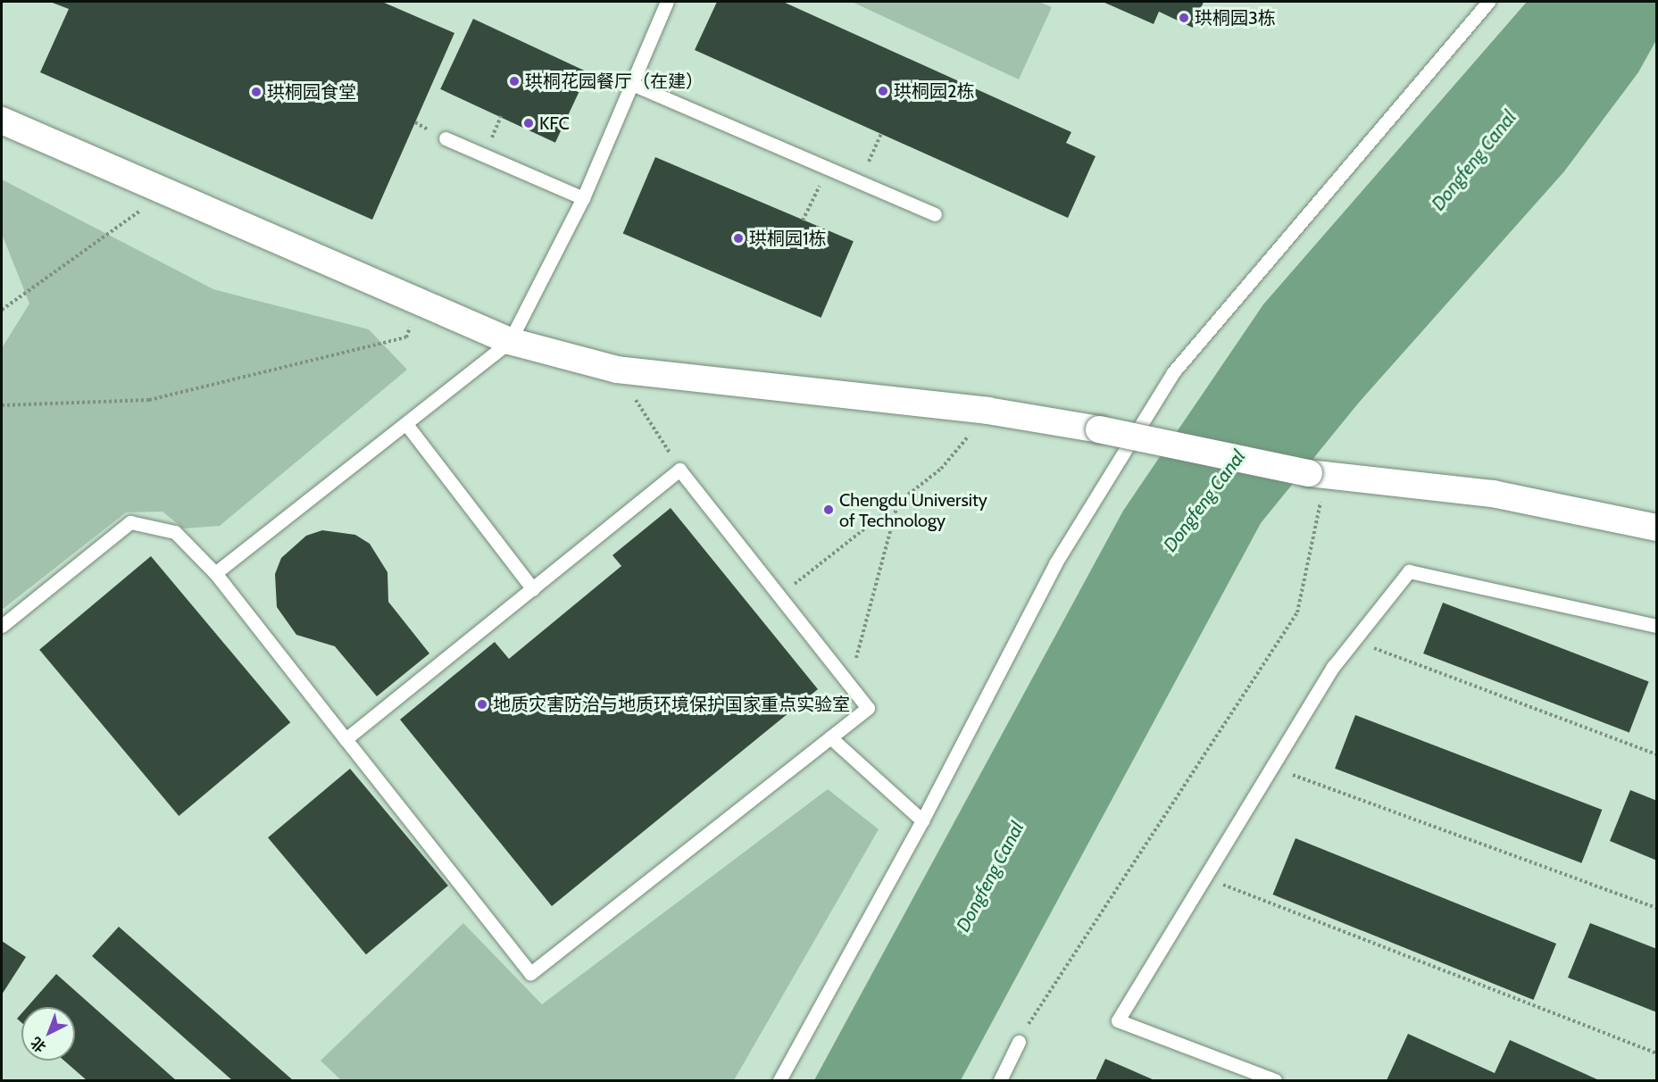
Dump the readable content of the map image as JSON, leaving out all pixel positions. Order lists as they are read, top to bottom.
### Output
{
  "water": ["Dongfeng Canal"],
  "places": [
    "珙桐园3栋",
    "珙桐花园餐厅（在建）",
    "珙桐园2栋",
    "珙桐园食堂",
    "KFC",
    "珙桐园1栋",
    "Chengdu University of Technology",
    "地质灾害防治与地质环境保护国家重点实验室"
  ],
  "north": "bottom left"
}
